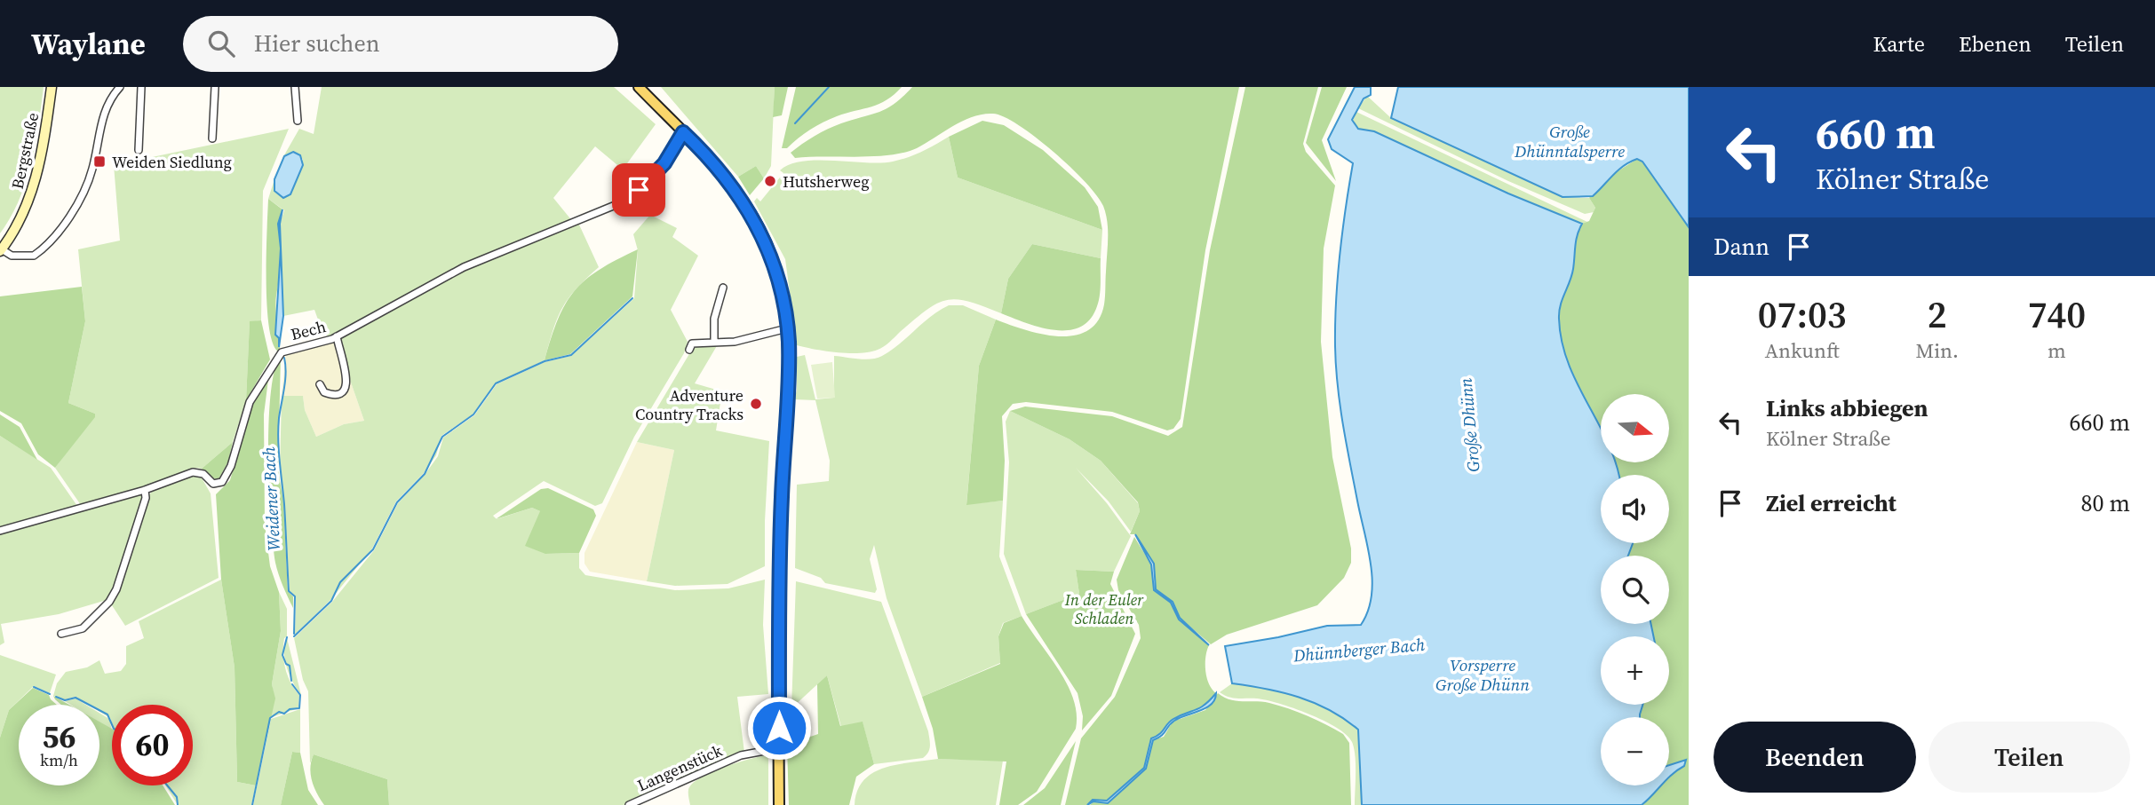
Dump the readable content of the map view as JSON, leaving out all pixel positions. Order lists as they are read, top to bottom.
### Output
{
  "streets": {
    "main road": ["Bergstraße"],
    "street": ["Bech", "Langenstück"]
  },
  "water": [
    "Große Dhünntalsperre",
    "Große Dhünn",
    "Weidener Bach",
    "Dhünnberger Bach",
    "Vorsperre Große Dhünn"
  ],
  "parks": ["In der Euler Schladen"],
  "places": {
    "transit": ["Weiden Siedlung"],
    "other": ["Hutsherweg", "Adventure Country Tracks"]
  },
  "north": "right",
  "page": {
    "header": "Waylane",
    "search": "Hier suchen",
    "nav": ["Karte", "Ebenen", "Teilen"],
    "turn": ["660 m", "Kölner Straße"],
    "then": "Dann",
    "eta": [
      "07:03",
      "Ankunft",
      "2",
      "Min.",
      "740",
      "m"
    ],
    "list": [
      {
        "name": "Links abbiegen",
        "note": "Kölner Straße",
        "value": "660 m"
      },
      {
        "name": "Ziel erreicht",
        "value": "80 m"
      }
    ],
    "map_buttons": ["+", "−"],
    "speed": "56 km/h",
    "limit": "60",
    "buttons": ["Beenden", "Teilen"]
  }
}
